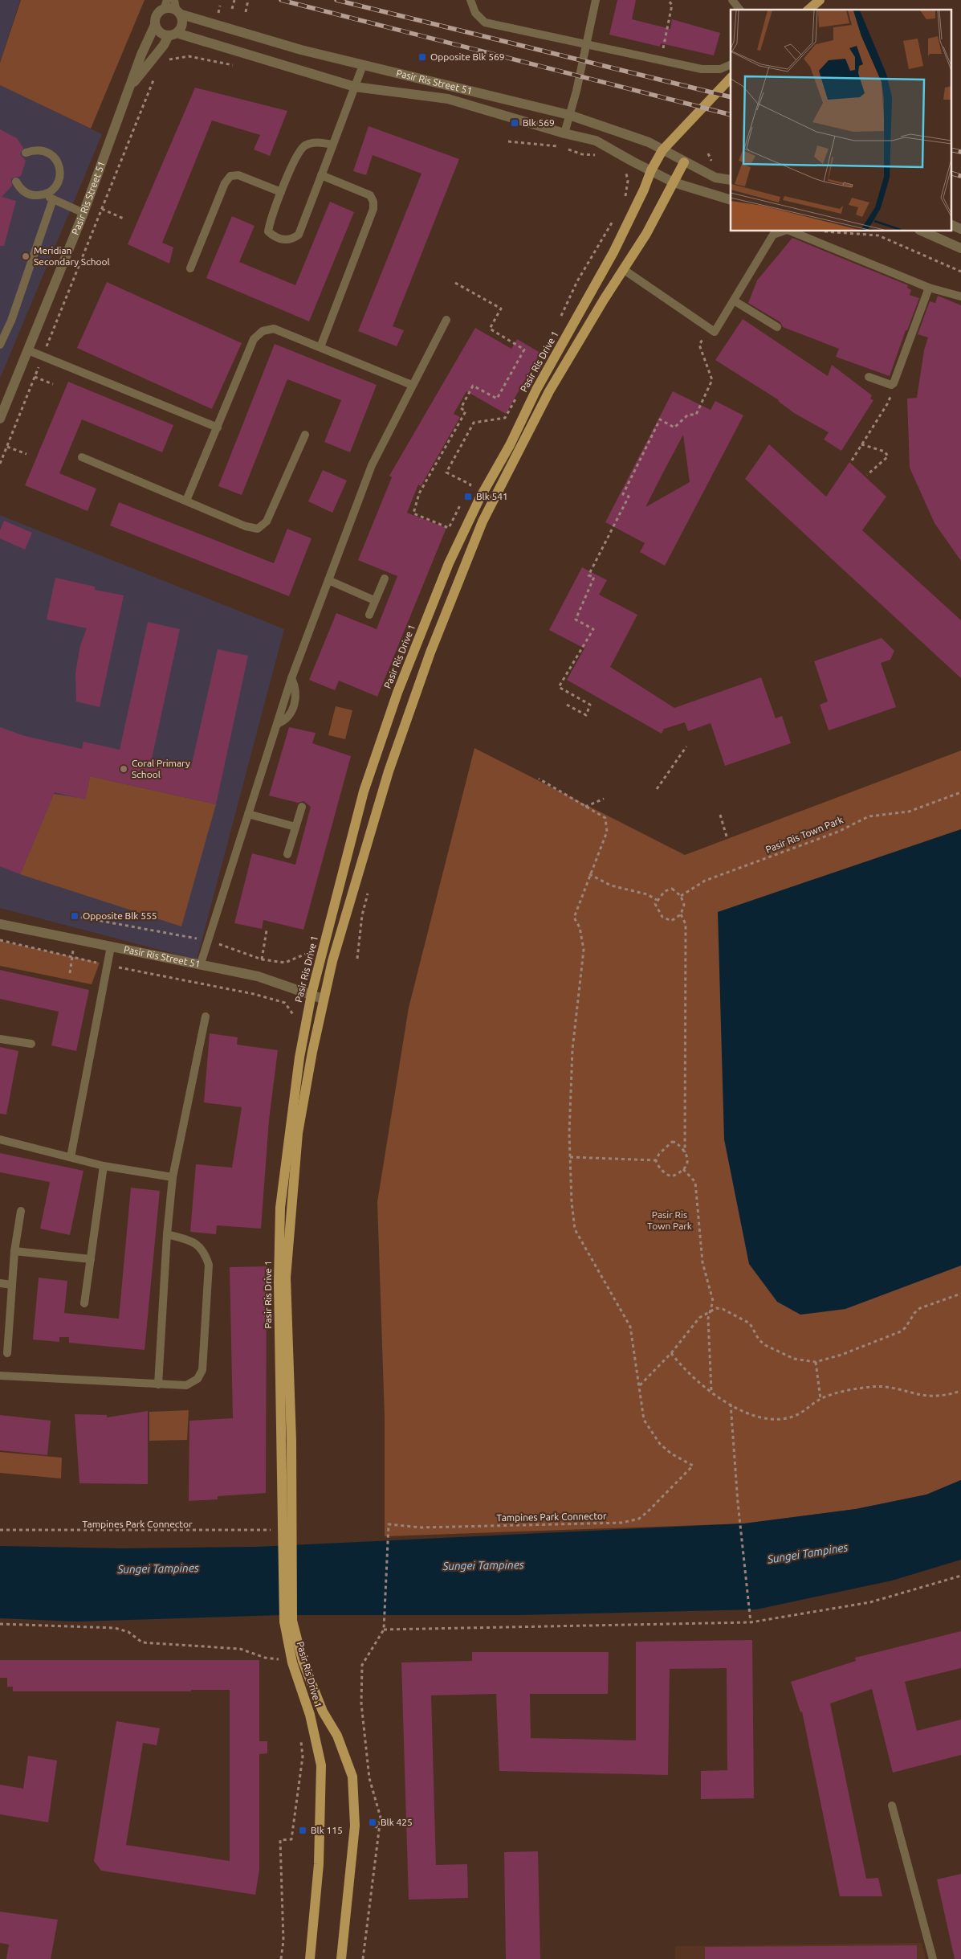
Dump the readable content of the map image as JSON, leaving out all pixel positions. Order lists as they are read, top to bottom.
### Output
{
  "streets": {
    "main road": ["Pasir Ris Drive 1"],
    "street": ["Pasir Ris Street 51"],
    "path": ["Pasir Ris Town Park", "Tampines Park Connector"]
  },
  "crossings": [
    ["Pasir Ris Street 51", "Pasir Ris Drive 1"],
    ["Pasir Ris Drive 1", "Tampines Park Connector"]
  ],
  "water": ["Sungei Tampines"],
  "parks": ["Pasir Ris Town Park"],
  "places": {
    "transit": [
      "Opposite Blk 569",
      "Blk 569",
      "Blk 541",
      "Opposite Blk 555",
      "Blk 425",
      "Blk 115"
    ],
    "other": ["Meridian Secondary School", "Coral Primary School"]
  }
}
